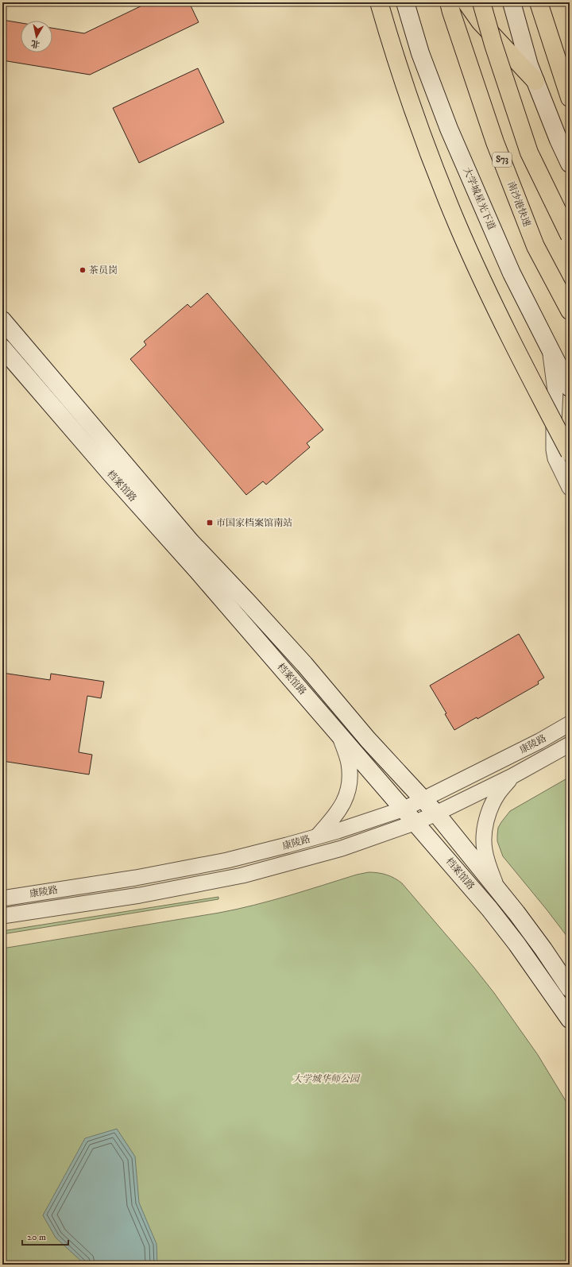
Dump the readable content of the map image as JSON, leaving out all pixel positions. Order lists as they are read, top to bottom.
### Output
{
  "streets": {
    "main road": [
      "S73",
      "大学城星光下道",
      "南沙港快速",
      "档案馆路"
    ],
    "street": ["康陵路"]
  },
  "crossings": [
    ["档案馆路", "康陵路"]
  ],
  "parks": ["大学城华师公园"],
  "places": {
    "other": ["茶员岗"],
    "transit": ["市国家档案馆南站"]
  },
  "scale_bar": "20 m",
  "north": "bottom"
}
